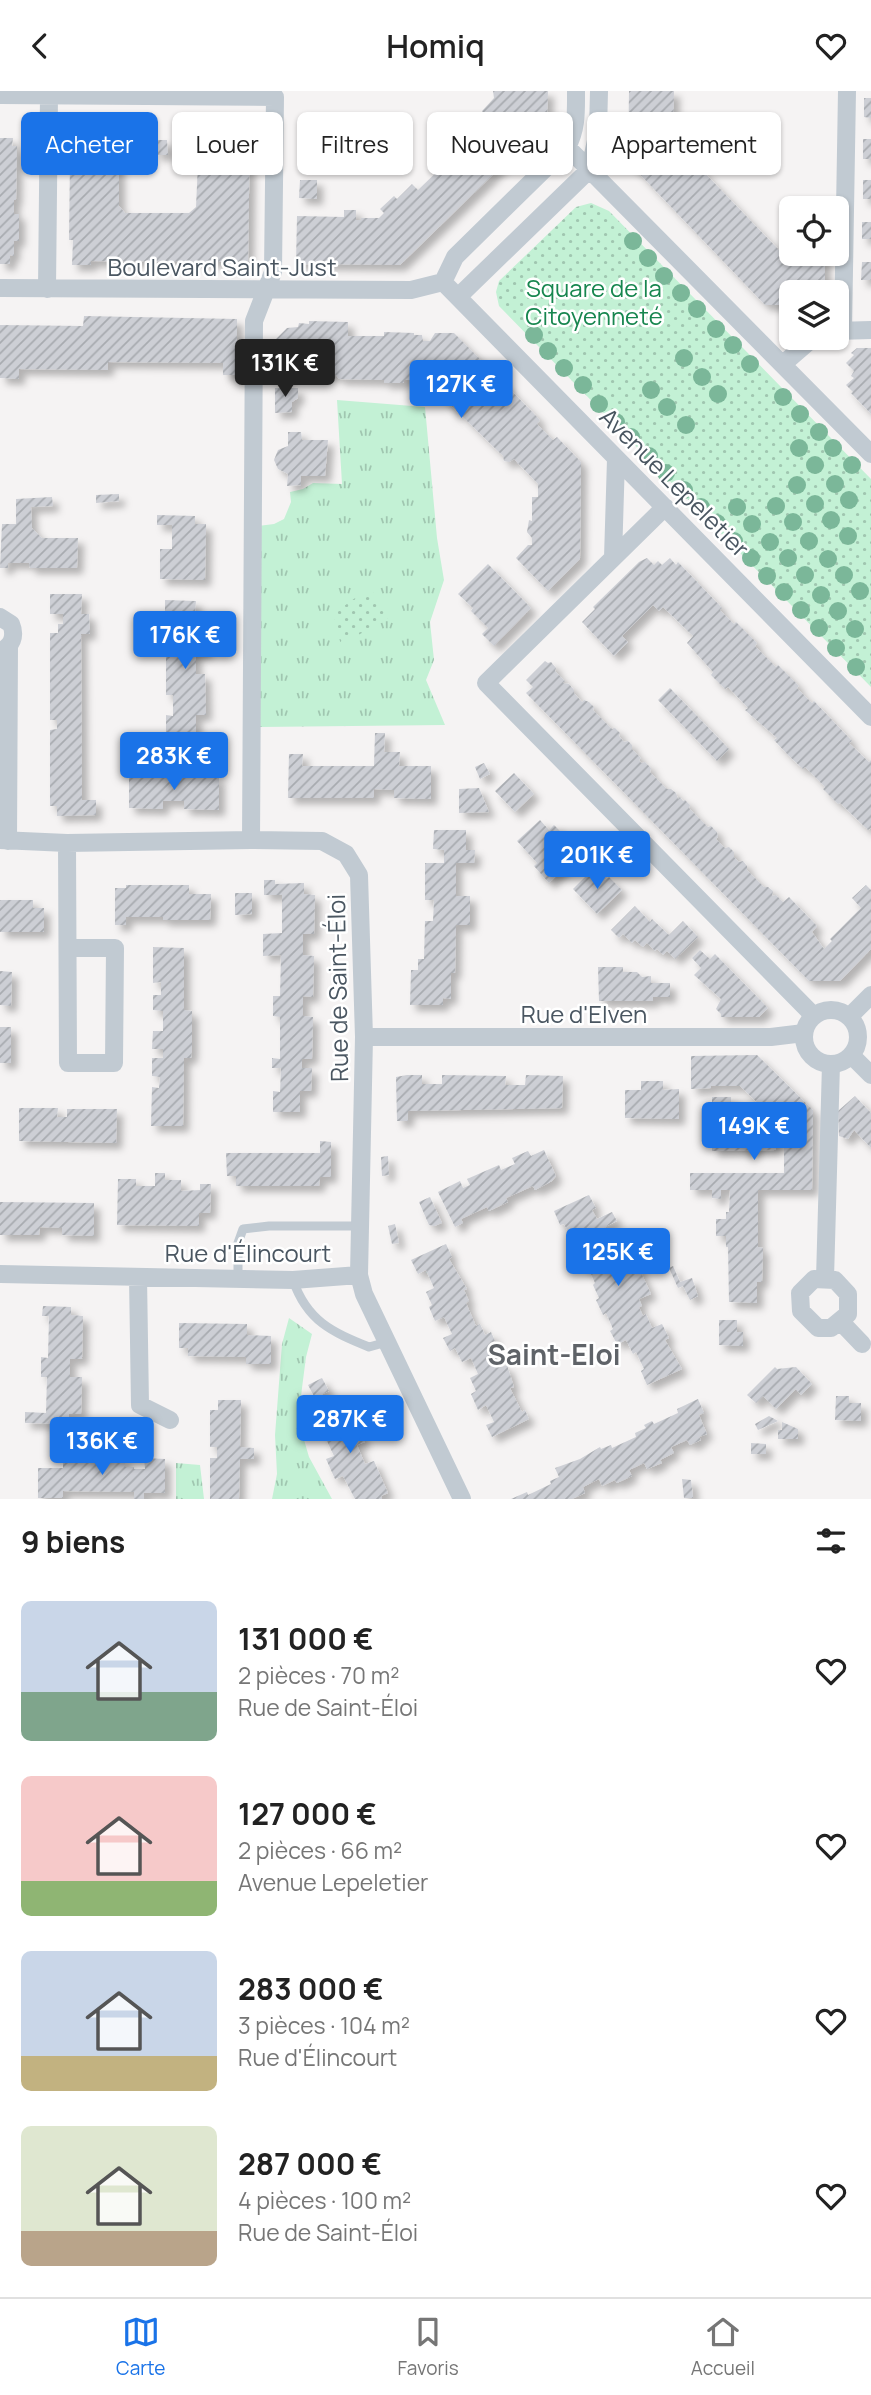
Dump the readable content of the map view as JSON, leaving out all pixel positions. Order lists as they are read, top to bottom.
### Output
{
  "streets": {
    "street": [
      "Boulevard Saint-Just",
      "Avenue Lepeletier",
      "Rue de Saint-Éloi",
      "Rue d'Elven",
      "Rue d'Élincourt"
    ]
  },
  "crossings": [
    ["Boulevard Saint-Just", "Avenue Lepeletier"],
    ["Rue de Saint-Éloi", "Rue d'Elven"],
    ["Rue de Saint-Éloi", "Rue d'Élincourt"]
  ],
  "districts": ["Saint-Eloi"],
  "parks": ["Square de la Citoyenneté"],
  "page": {
    "header": "Homiq",
    "chip": [
      "Acheter",
      "Louer",
      "Filtres",
      "Nouveau",
      "Appartement"
    ],
    "price": [
      "131K €",
      "127K €",
      "176K €",
      "283K €",
      "201K €",
      "149K €",
      "125K €",
      "287K €",
      "136K €"
    ],
    "heading": "9 biens",
    "list": [
      {
        "name": "131 000 €",
        "note": "2 pièces · 70 m² · Rue de Saint-Éloi"
      },
      {
        "name": "127 000 €",
        "note": "2 pièces · 66 m² · Avenue Lepeletier"
      },
      {
        "name": "283 000 €",
        "note": "3 pièces · 104 m² · Rue d'Élincourt"
      },
      {
        "name": "287 000 €",
        "note": "4 pièces · 100 m² · Rue de Saint-Éloi"
      }
    ],
    "tabs": ["Carte", "Favoris", "Accueil"]
  }
}
